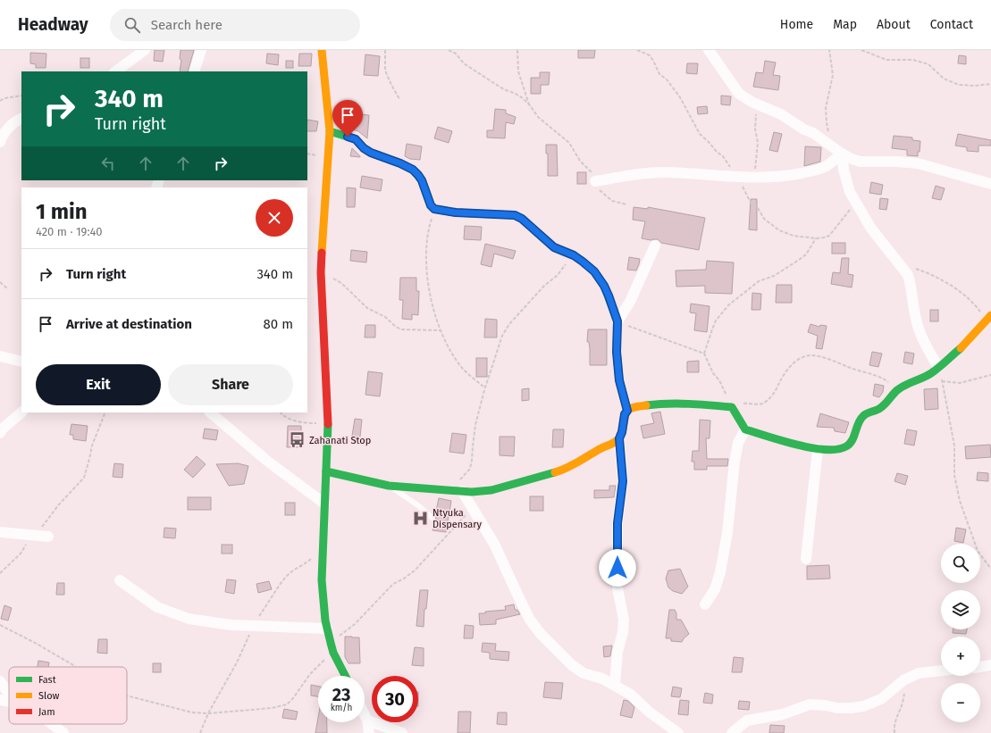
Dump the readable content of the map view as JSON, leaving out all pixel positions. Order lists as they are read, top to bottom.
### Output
{
  "places": {
    "bus stop": ["Zahanati Stop"],
    "hospital": ["Ntyuka Dispensary"]
  },
  "legend": ["Fast", "Slow", "Jam"],
  "page": {
    "header": "Headway",
    "search": "Search here",
    "nav": [
      "Home",
      "Map",
      "About",
      "Contact"
    ],
    "turn": ["340 m", "Turn right"],
    "heading": ["1 min", "420 m · 19:40"],
    "list": [
      {
        "name": "Turn right",
        "value": "340 m"
      },
      {
        "name": "Arrive at destination",
        "value": "80 m"
      }
    ],
    "buttons": ["Exit", "Share"],
    "map_buttons": ["+", "−"],
    "speed": "23 km/h",
    "limit": "30"
  }
}
